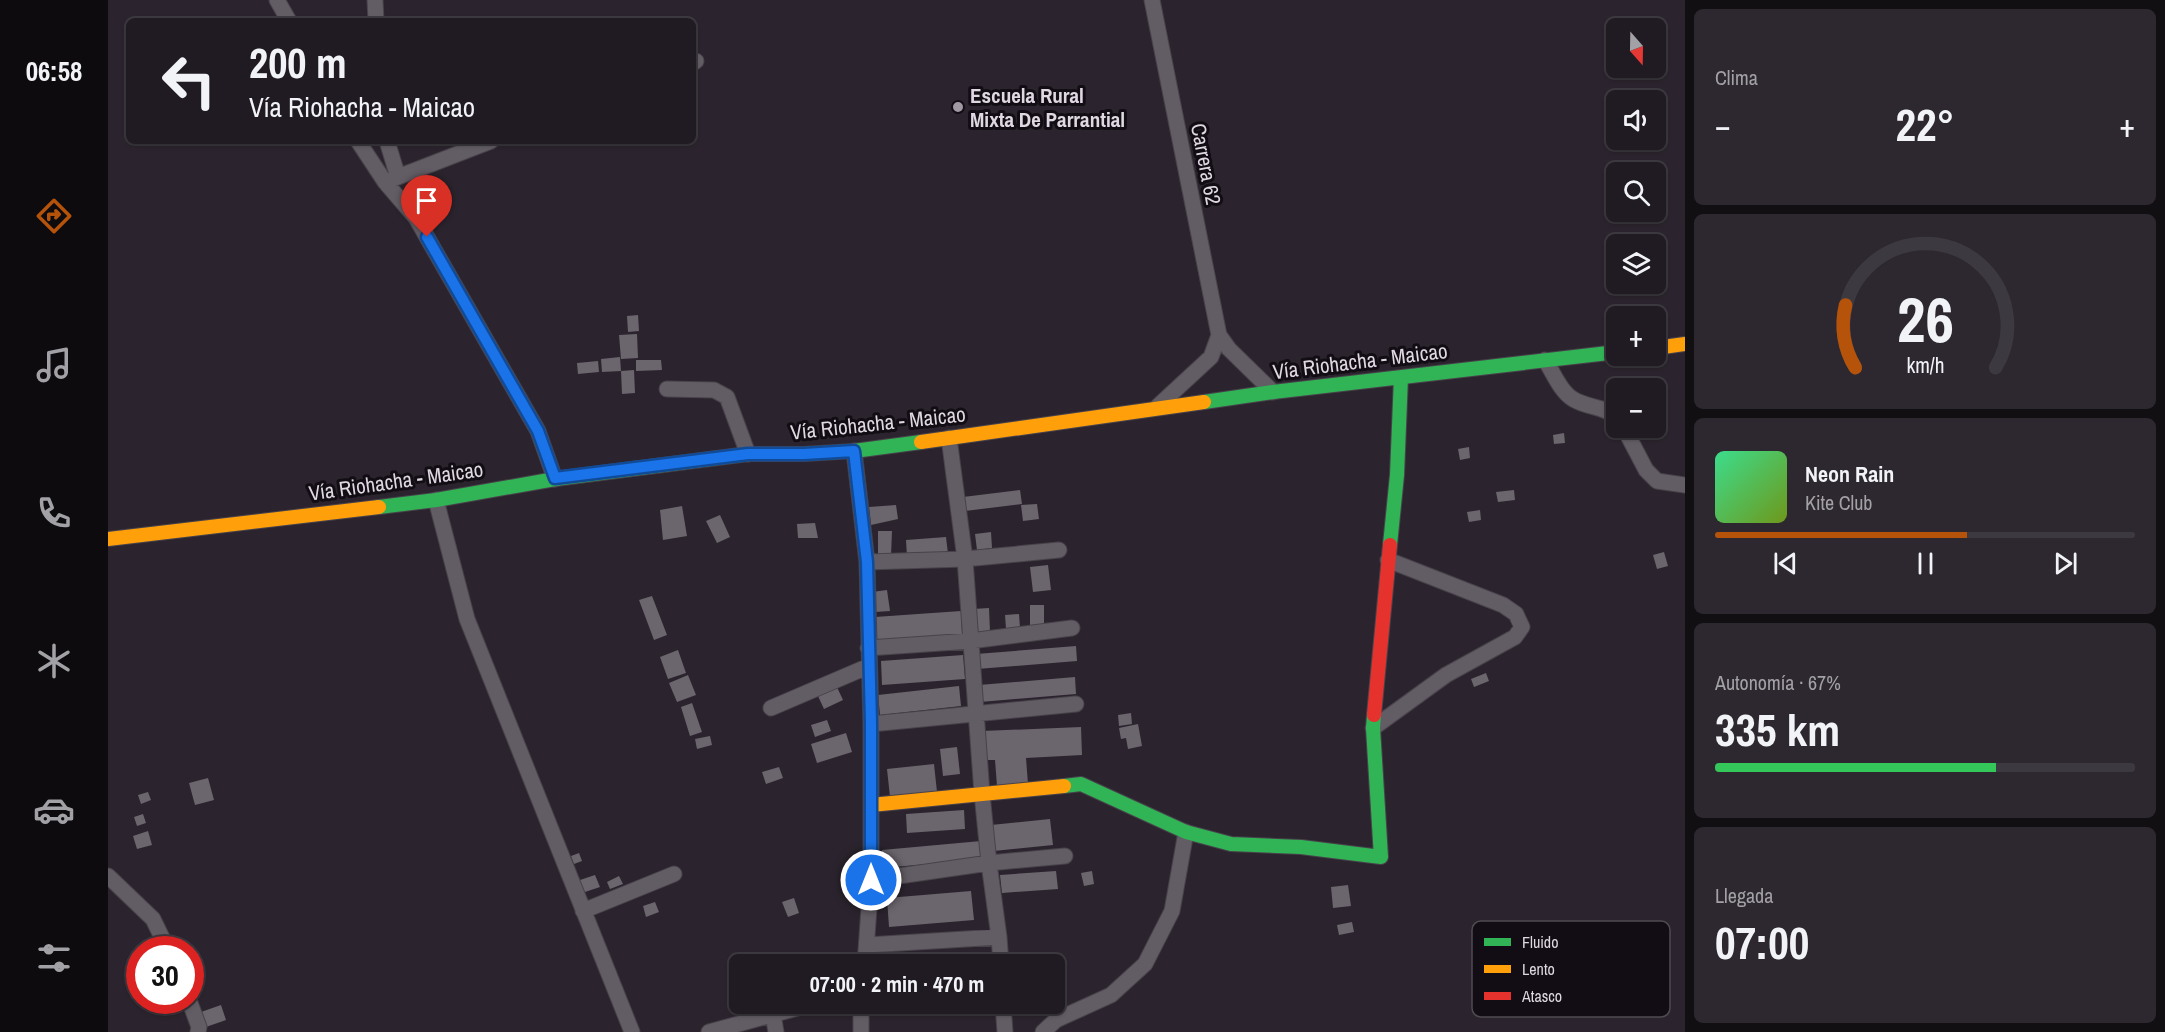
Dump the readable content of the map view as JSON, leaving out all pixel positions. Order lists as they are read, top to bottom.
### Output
{
  "streets": {
    "main road": ["Vía Riohacha - Maicao"],
    "street": ["Carrera 62"]
  },
  "crossings": [
    ["Carrera 62", "Vía Riohacha - Maicao"]
  ],
  "places": ["Escuela Rural Mixta De Parrantial"],
  "legend": ["Fluido", "Lento", "Atasco"],
  "north": "bottom",
  "page": {
    "tabs": "06:58",
    "tile": [
      "Clima",
      ["Autonomía · 67%", "335 km"],
      ["Llegada", "07:00"]
    ],
    "map_buttons": ["+", "−"],
    "turn": ["200 m", "Vía Riohacha - Maicao"],
    "heat": ["−", "22°", "+"],
    "song": ["Neon Rain", "Kite Club"],
    "limit": "30",
    "trip": "07:00 · 2 min · 470 m",
    "gauge": ["26", "km/h"]
  }
}
